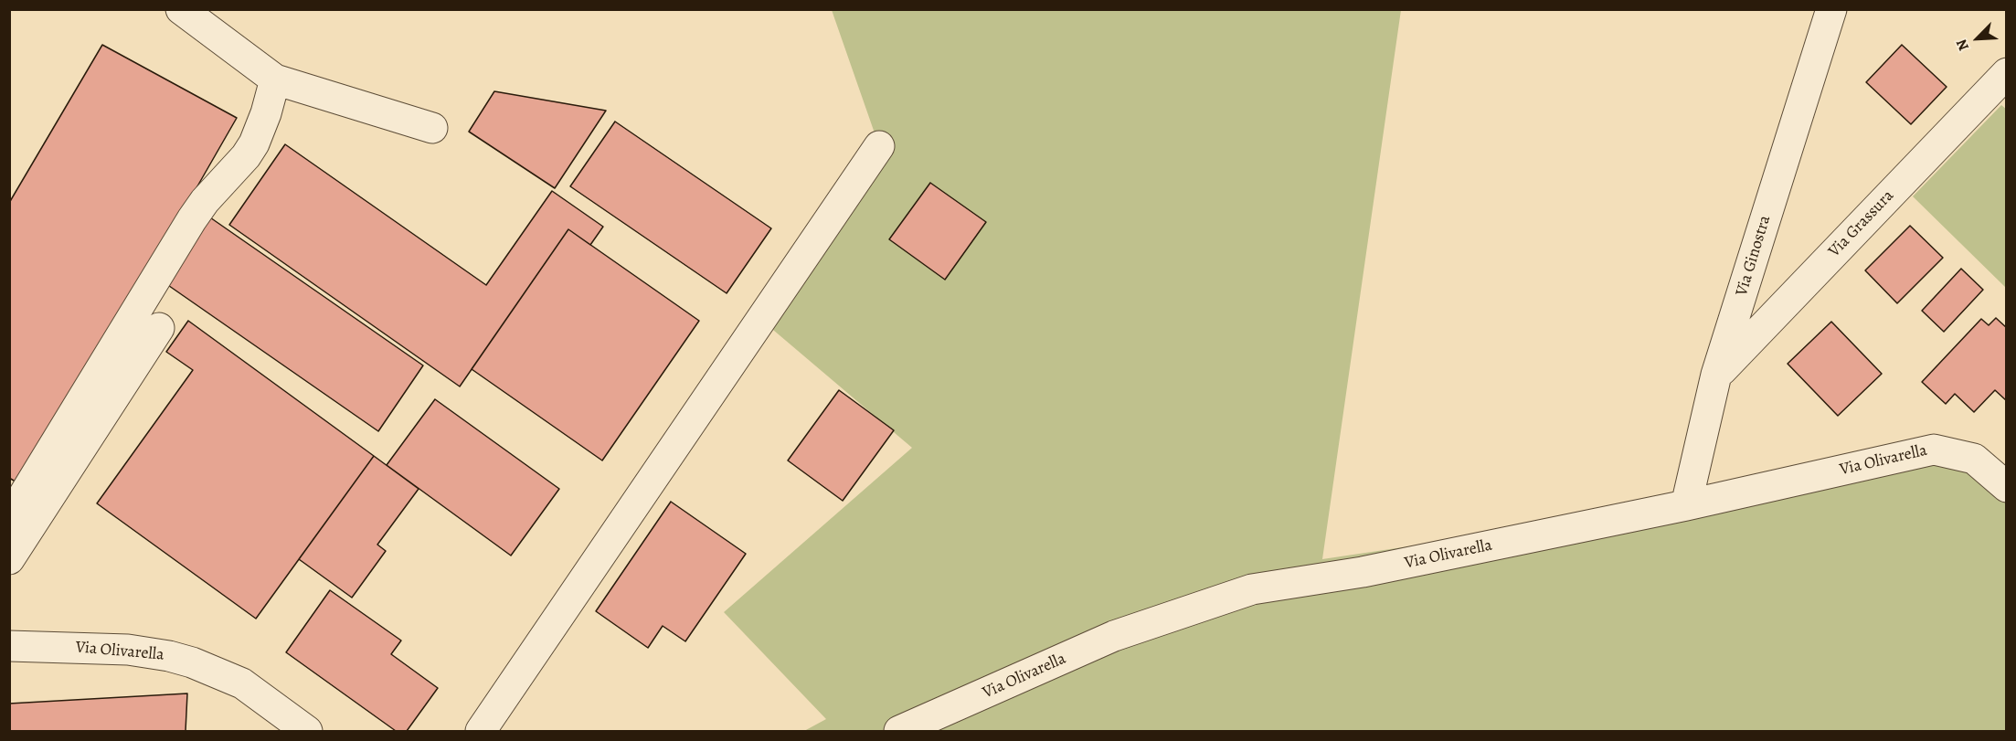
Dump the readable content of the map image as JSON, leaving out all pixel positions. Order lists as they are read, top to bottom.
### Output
{
  "streets": {
    "street": ["Via Grassura", "Via Ginostra", "Via Olivarella"]
  },
  "crossings": [
    ["Via Grassura", "Via Ginostra"],
    ["Via Ginostra", "Via Olivarella"]
  ],
  "north": "bottom left"
}
